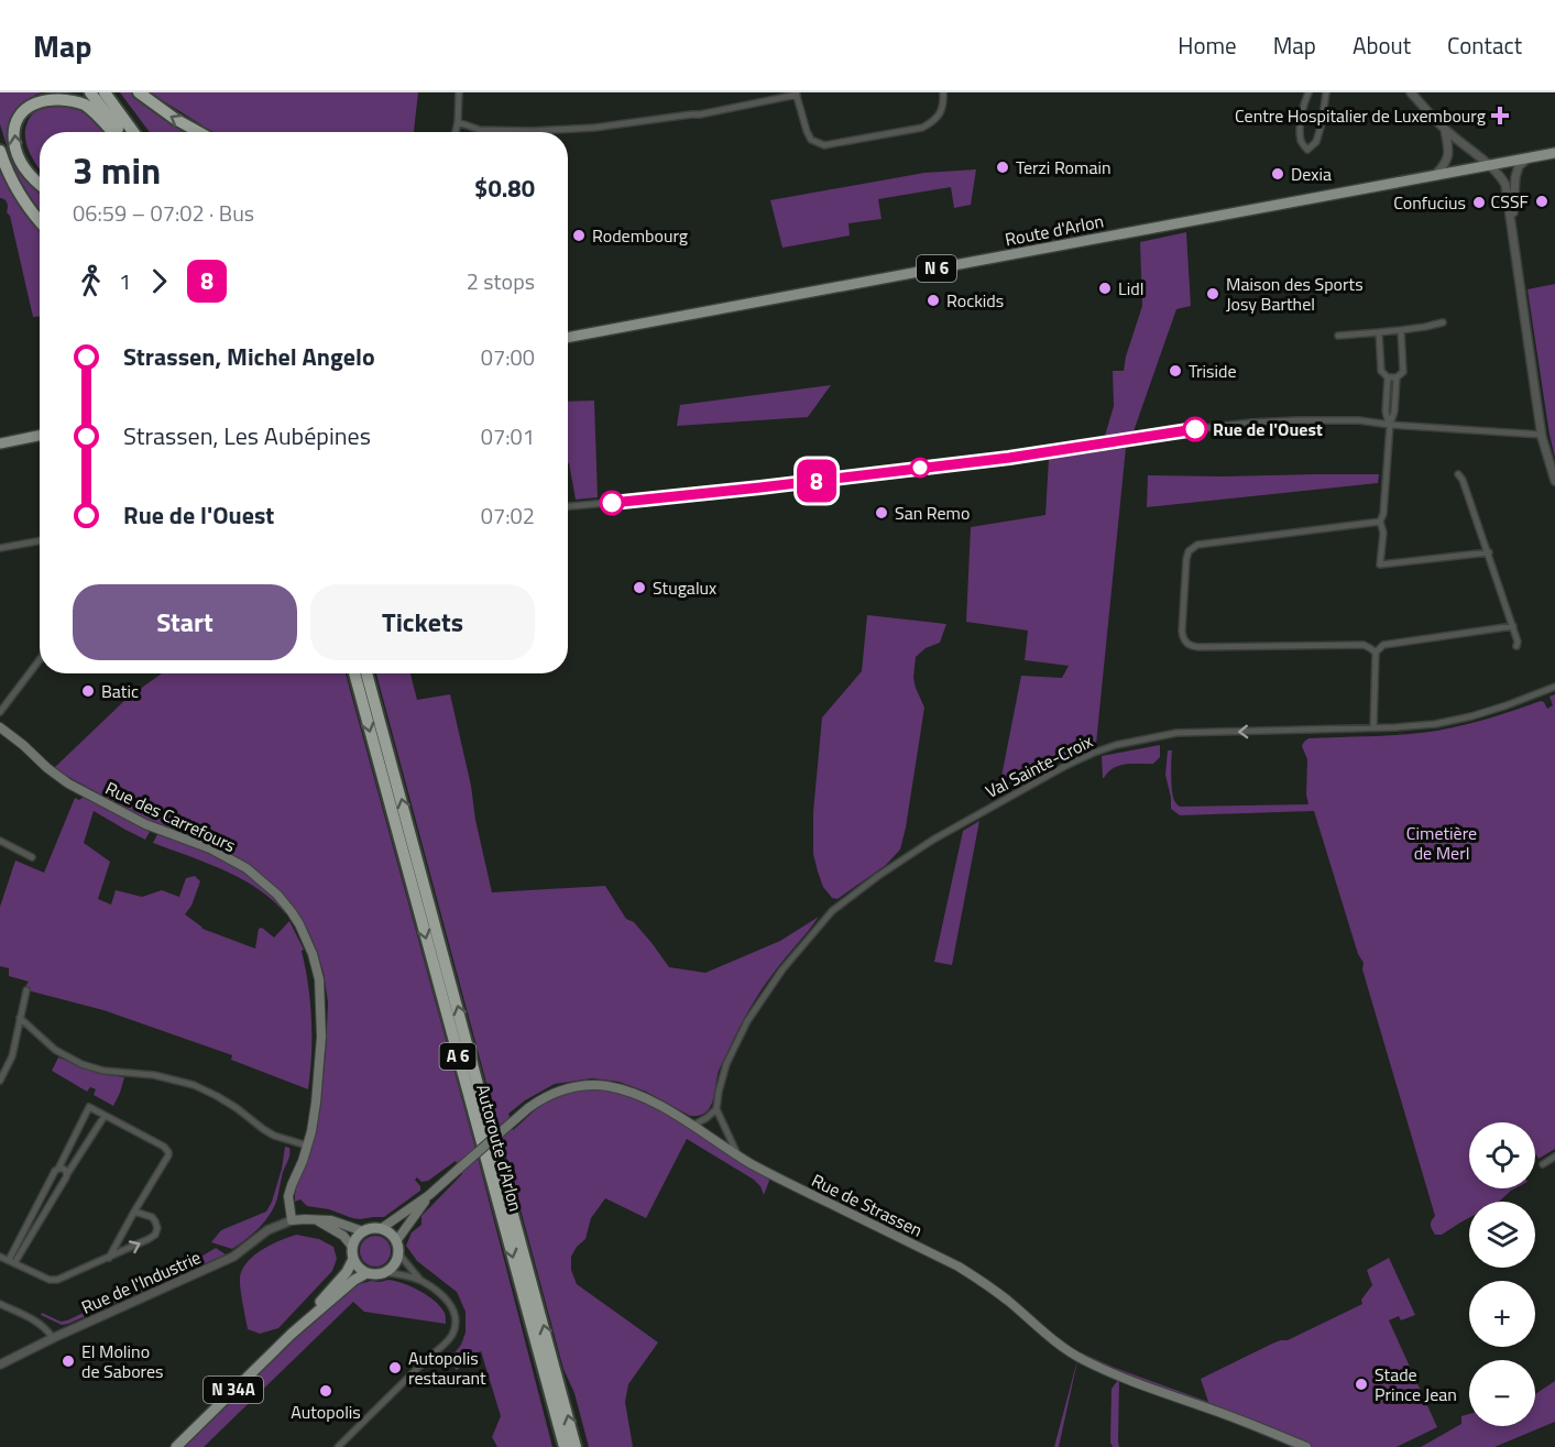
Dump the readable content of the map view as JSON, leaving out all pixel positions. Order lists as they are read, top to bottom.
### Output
{
  "streets": {
    "highway": ["A 6", "Autoroute d'Arlon"],
    "main road": [
      "Route d'Arlon",
      "N 6",
      "Rue des Carrefours",
      "Rue de Strassen",
      "N 34A"
    ],
    "street": ["Val Sainte-Croix", "Rue de l'Industrie"]
  },
  "crossings": [
    ["Rue des Carrefours", "Rue de l'Industrie"],
    ["Rue de Strassen", "N 34A"]
  ],
  "one_way": ["Val Sainte-Croix"],
  "parks": ["Cimetière de Merl"],
  "places": {
    "health": ["Centre Hospitalier de Luxembourg"],
    "other": [
      "Terzi Romain",
      "Dexia",
      "CSSF",
      "Confucius",
      "Rodembourg",
      "Lidl",
      "Maison des Sports Josy Barthel",
      "Rockids",
      "Triside",
      "Rue de l'Ouest",
      "San Remo",
      "Stugalux",
      "Batic",
      "El Molino de Sabores",
      "Autopolis restaurant",
      "Stade Prince Jean",
      "Autopolis"
    ]
  },
  "lines": ["bus line 8"],
  "page": {
    "header": "Map",
    "nav": [
      "Home",
      "Map",
      "About",
      "Contact"
    ],
    "on_map": "8",
    "heading": ["3 min", "06:59 – 07:02 · Bus", "$0.80"],
    "legs": ["1", "8", "2 stops"],
    "list": [
      {
        "name": "Strassen, Michel Angelo",
        "value": "07:00"
      },
      {
        "name": "Strassen, Les Aubépines",
        "value": "07:01"
      },
      {
        "name": "Rue de l'Ouest",
        "value": "07:02"
      }
    ],
    "buttons": ["Start", "Tickets"],
    "map_buttons": ["+", "−"]
  }
}
